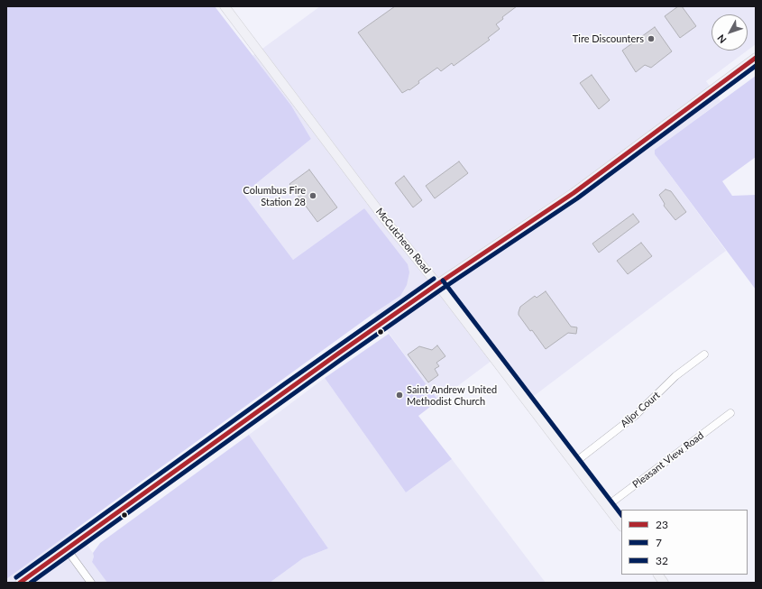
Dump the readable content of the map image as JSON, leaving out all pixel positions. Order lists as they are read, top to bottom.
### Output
{
  "streets": {
    "main road": ["McCutcheon Road"],
    "street": ["Aljor Court", "Pleasant View Road"]
  },
  "crossings": [
    ["McCutcheon Road", "Aljor Court"],
    ["McCutcheon Road", "Pleasant View Road"]
  ],
  "places": ["Tire Discounters", "Columbus Fire Station 28", "Saint Andrew United Methodist Church"],
  "lines": ["transit line 23", "transit line 7", "transit line 32"],
  "legend": ["23", "7", "32"],
  "north": "bottom left"
}
